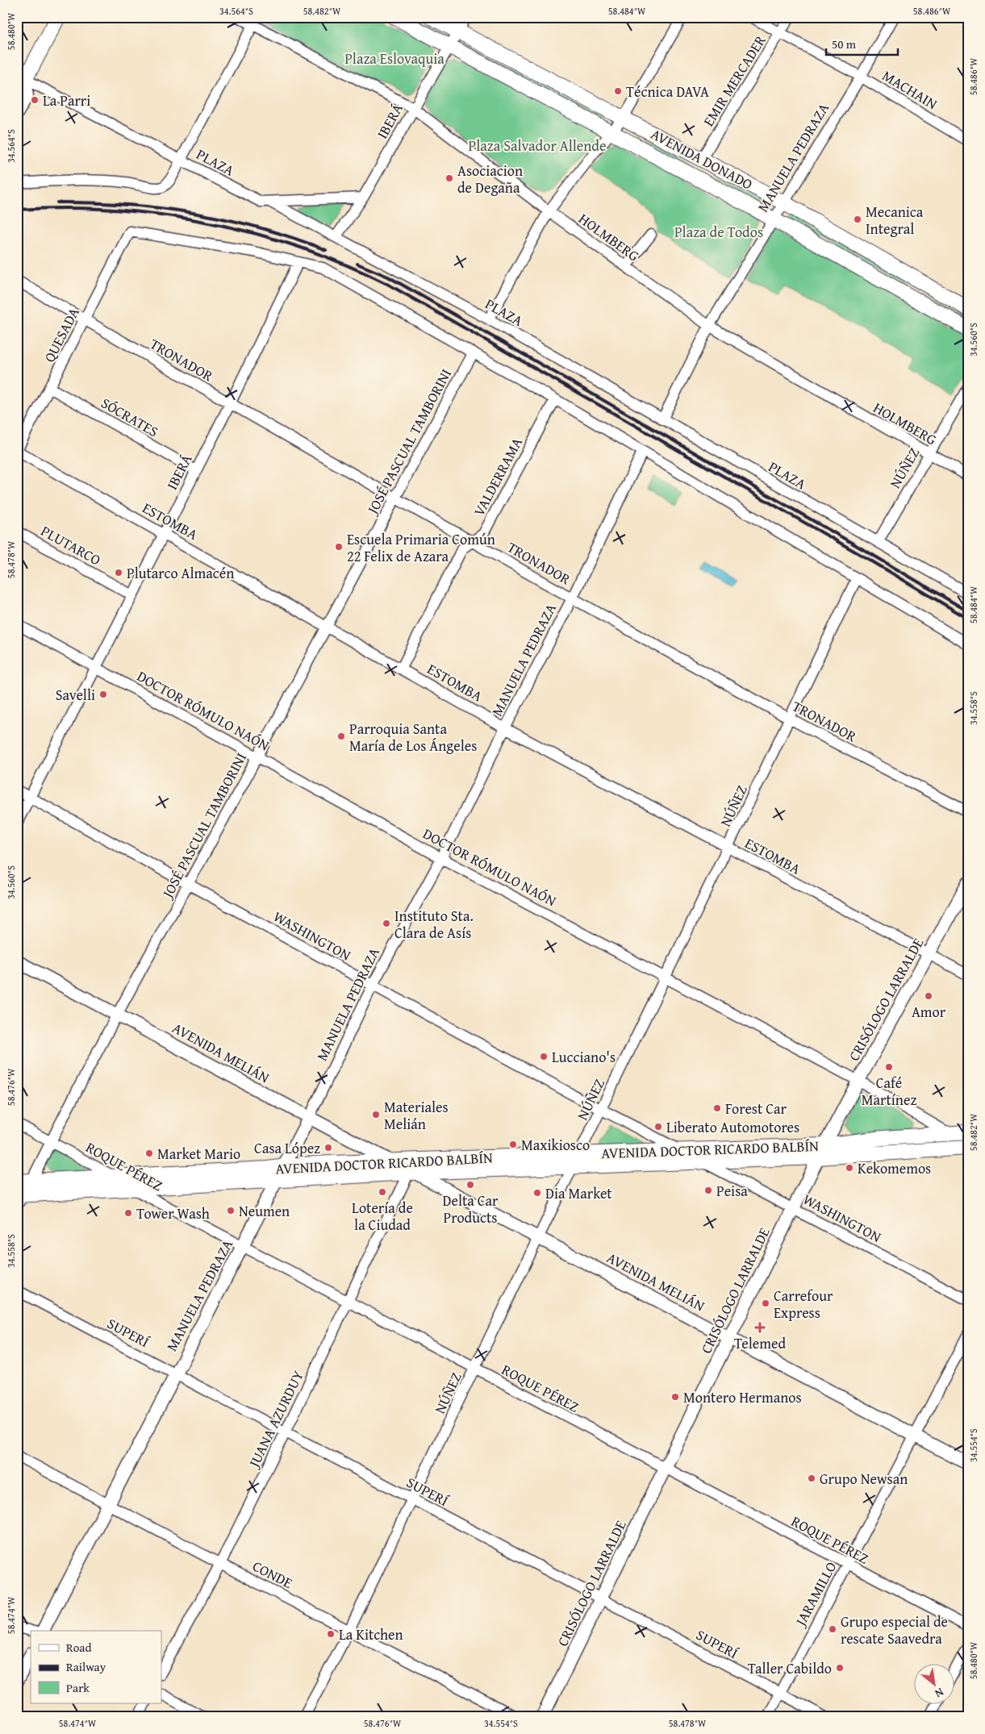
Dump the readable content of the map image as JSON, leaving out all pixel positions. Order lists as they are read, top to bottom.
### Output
{
  "streets": {
    "main road": ["AVENIDA DONADO", "AVENIDA DOCTOR RICARDO BALBÍN"],
    "street": [
      "EMIR MERCADER",
      "MACHAIN",
      "IBERÁ",
      "MANUELA PEDRAZA",
      "PLAZA",
      "HOLMBERG",
      "QUESADA",
      "TRONADOR",
      "SÓCRATES",
      "JOSÉ PASCUAL TAMBORINI",
      "NÚÑEZ",
      "VALDERRAMA",
      "ESTOMBA",
      "PLUTARCO",
      "DOCTOR RÓMULO NAÓN",
      "WASHINGTON",
      "CRISÓLOGO LARRALDE",
      "AVENIDA MELIÁN",
      "ROQUE PÉREZ",
      "SUPERÍ",
      "JUANA AZURDUY",
      "CONDE",
      "JARAMILLO"
    ]
  },
  "crossings": [
    ["EMIR MERCADER", "MACHAIN"],
    ["EMIR MERCADER", "AVENIDA DONADO"],
    ["MACHAIN", "MANUELA PEDRAZA"],
    ["IBERÁ", "AVENIDA DONADO"],
    ["IBERÁ", "PLAZA"],
    ["IBERÁ", "HOLMBERG"],
    ["IBERÁ", "QUESADA"],
    ["IBERÁ", "TRONADOR"],
    ["IBERÁ", "SÓCRATES"],
    ["IBERÁ", "ESTOMBA"],
    ["IBERÁ", "PLUTARCO"],
    ["IBERÁ", "DOCTOR RÓMULO NAÓN"],
    ["IBERÁ", "WASHINGTON"],
    ["MANUELA PEDRAZA", "AVENIDA DONADO"],
    ["MANUELA PEDRAZA", "PLAZA"],
    ["MANUELA PEDRAZA", "HOLMBERG"],
    ["MANUELA PEDRAZA", "TRONADOR"],
    ["MANUELA PEDRAZA", "ESTOMBA"],
    ["MANUELA PEDRAZA", "DOCTOR RÓMULO NAÓN"],
    ["MANUELA PEDRAZA", "WASHINGTON"],
    ["MANUELA PEDRAZA", "AVENIDA MELIÁN"],
    ["MANUELA PEDRAZA", "AVENIDA DOCTOR RICARDO BALBÍN"],
    ["MANUELA PEDRAZA", "ROQUE PÉREZ"],
    ["MANUELA PEDRAZA", "SUPERÍ"],
    ["MANUELA PEDRAZA", "CONDE"],
    ["PLAZA", "NÚÑEZ"],
    ["HOLMBERG", "NÚÑEZ"],
    ["QUESADA", "TRONADOR"],
    ["QUESADA", "SÓCRATES"],
    ["QUESADA", "ESTOMBA"],
    ["TRONADOR", "JOSÉ PASCUAL TAMBORINI"],
    ["TRONADOR", "NÚÑEZ"],
    ["TRONADOR", "VALDERRAMA"],
    ["JOSÉ PASCUAL TAMBORINI", "ESTOMBA"],
    ["JOSÉ PASCUAL TAMBORINI", "DOCTOR RÓMULO NAÓN"],
    ["JOSÉ PASCUAL TAMBORINI", "WASHINGTON"],
    ["JOSÉ PASCUAL TAMBORINI", "AVENIDA MELIÁN"],
    ["JOSÉ PASCUAL TAMBORINI", "AVENIDA DOCTOR RICARDO BALBÍN"],
    ["JOSÉ PASCUAL TAMBORINI", "ROQUE PÉREZ"],
    ["NÚÑEZ", "ESTOMBA"],
    ["NÚÑEZ", "DOCTOR RÓMULO NAÓN"],
    ["NÚÑEZ", "WASHINGTON"],
    ["NÚÑEZ", "AVENIDA MELIÁN"],
    ["NÚÑEZ", "AVENIDA DOCTOR RICARDO BALBÍN"],
    ["NÚÑEZ", "ROQUE PÉREZ"],
    ["NÚÑEZ", "SUPERÍ"],
    ["NÚÑEZ", "CONDE"],
    ["VALDERRAMA", "ESTOMBA"],
    ["ESTOMBA", "CRISÓLOGO LARRALDE"],
    ["DOCTOR RÓMULO NAÓN", "CRISÓLOGO LARRALDE"],
    ["DOCTOR RÓMULO NAÓN", "AVENIDA DOCTOR RICARDO BALBÍN"],
    ["WASHINGTON", "CRISÓLOGO LARRALDE"],
    ["WASHINGTON", "AVENIDA DOCTOR RICARDO BALBÍN"],
    ["CRISÓLOGO LARRALDE", "AVENIDA MELIÁN"],
    ["CRISÓLOGO LARRALDE", "AVENIDA DOCTOR RICARDO BALBÍN"],
    ["CRISÓLOGO LARRALDE", "ROQUE PÉREZ"],
    ["CRISÓLOGO LARRALDE", "SUPERÍ"],
    ["AVENIDA MELIÁN", "AVENIDA DOCTOR RICARDO BALBÍN"],
    ["AVENIDA MELIÁN", "JUANA AZURDUY"],
    ["AVENIDA MELIÁN", "JARAMILLO"],
    ["AVENIDA DOCTOR RICARDO BALBÍN", "ROQUE PÉREZ"],
    ["AVENIDA DOCTOR RICARDO BALBÍN", "JUANA AZURDUY"],
    ["ROQUE PÉREZ", "JUANA AZURDUY"],
    ["ROQUE PÉREZ", "JARAMILLO"],
    ["SUPERÍ", "JUANA AZURDUY"],
    ["SUPERÍ", "JARAMILLO"],
    ["JUANA AZURDUY", "CONDE"]
  ],
  "parks": ["Plaza Eslovaquia", "Plaza Salvador Allende", "Plaza de Todos"],
  "places": {
    "other": [
      "Técnica DAVA",
      "La Parri",
      "Asociacion de Degaña",
      "Mecanica Integral",
      "Escuela Primaria Común 22 Felix de Azara",
      "Plutarco Almacén",
      "Savelli",
      "Parroquia Santa María de Los Ángeles",
      "Instituto Sta. Clara de Asís",
      "Amor",
      "Lucciano's",
      "Café Martínez",
      "Forest Car",
      "Materiales Melián",
      "Liberato Automotores",
      "Maxikiosco",
      "Casa López",
      "Market Mario",
      "Kekomemos",
      "Delta Car Products",
      "Peisa",
      "Lotería de la Ciudad",
      "Dia Market",
      "Neumen",
      "Tower Wash",
      "Carrefour Express",
      "Montero Hermanos",
      "Grupo Newsan",
      "Grupo especial de rescate Saavedra",
      "La Kitchen",
      "Taller Cabildo"
    ],
    "health": ["Telemed"]
  },
  "legend": ["Road", "Railway", "Park"],
  "scale_bar": "50 m",
  "north": "bottom right",
  "coordinates": [
    "34.564°S",
    "58.482°W",
    "58.484°W",
    "58.486°W",
    "58.480°W",
    "34.560°S",
    "58.478°W",
    "34.558°S",
    "58.476°W",
    "34.554°S",
    "58.474°W"
  ]
}
